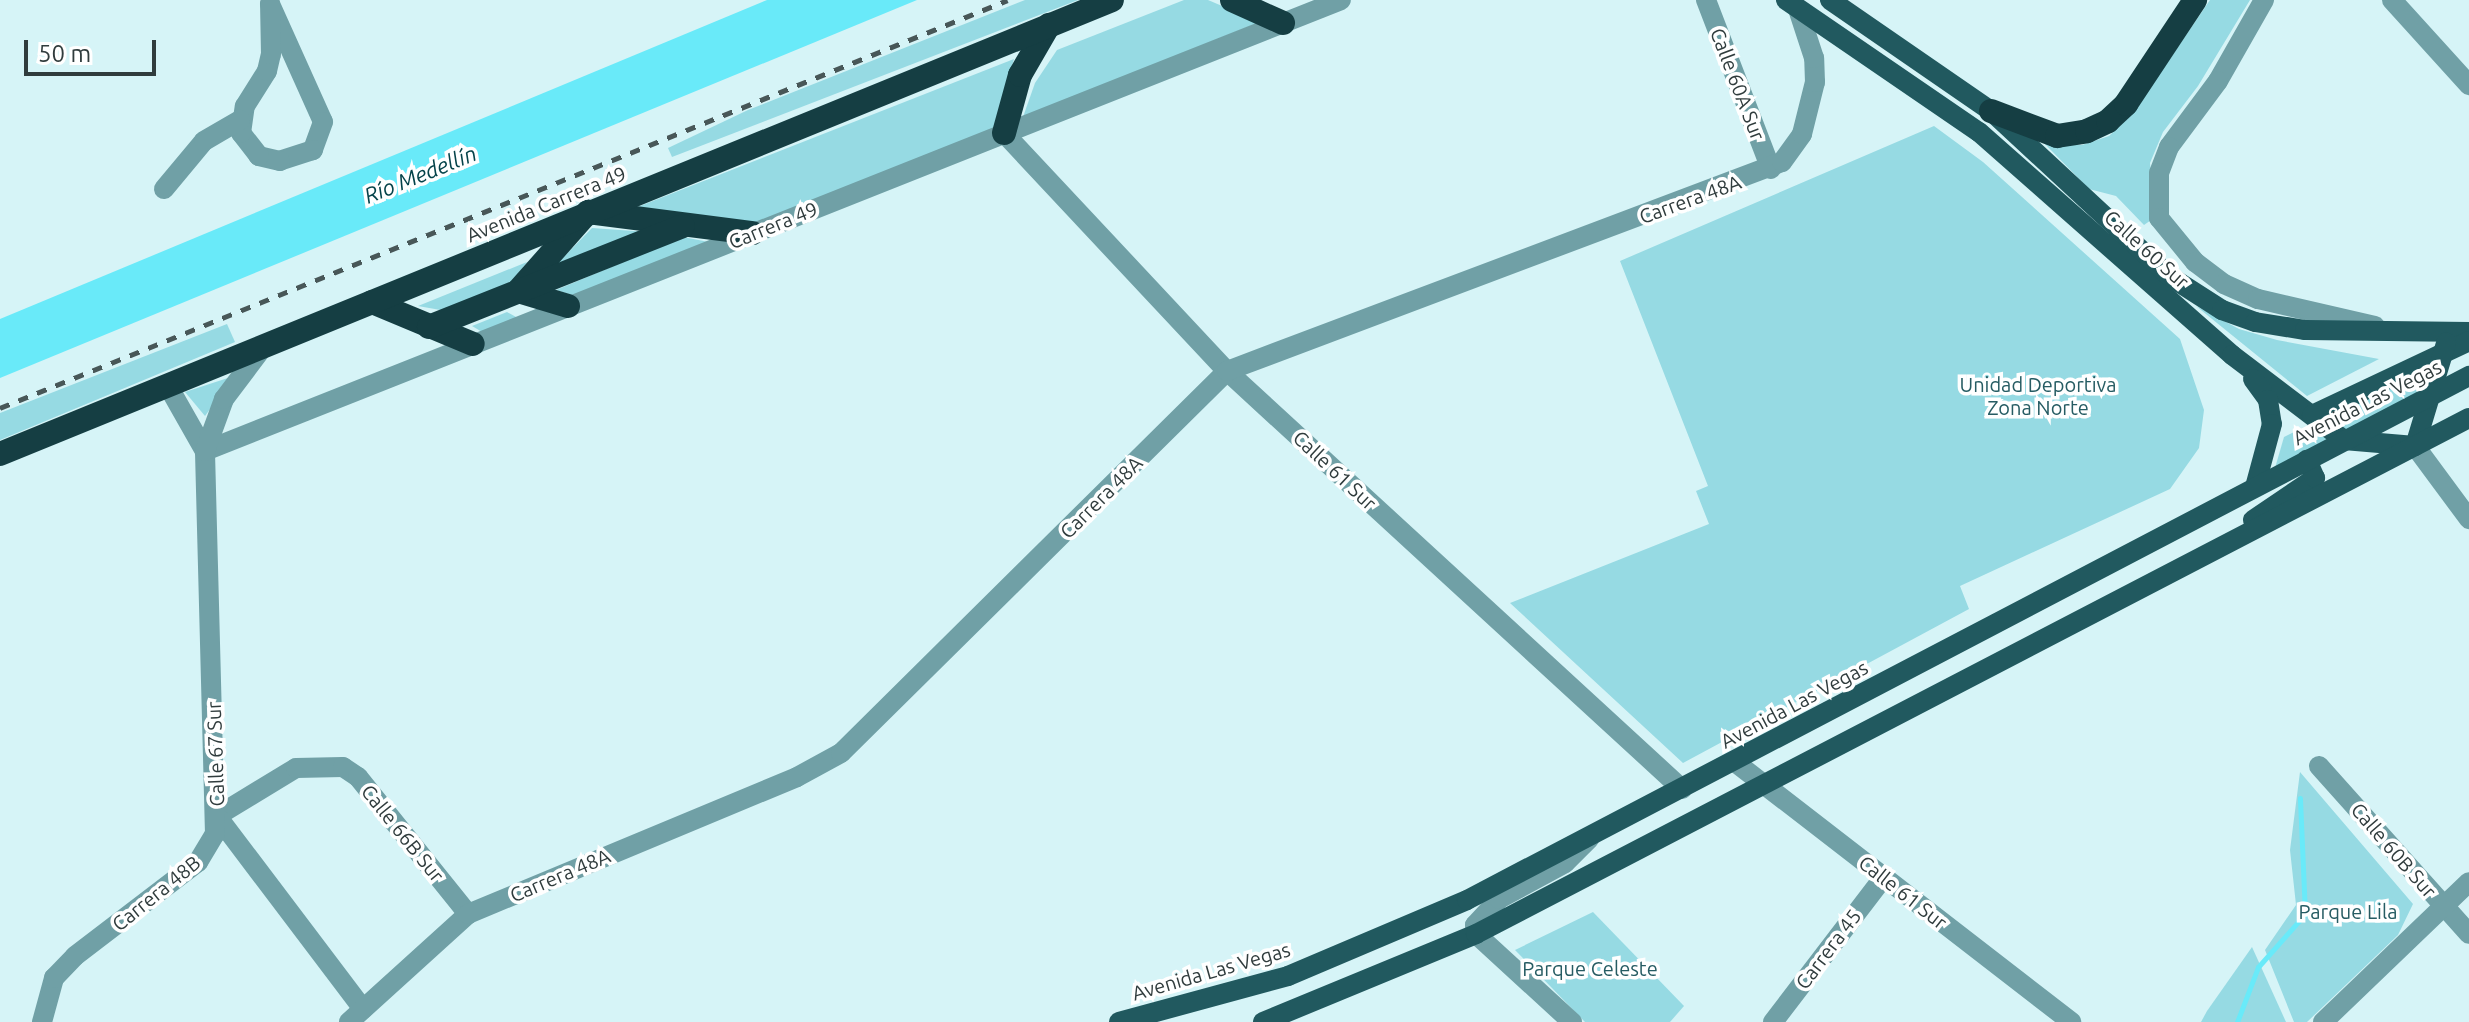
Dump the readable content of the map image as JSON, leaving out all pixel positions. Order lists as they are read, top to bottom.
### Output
{
  "streets": {
    "highway": ["Avenida Carrera 49"],
    "main road": ["Calle 60 Sur", "Avenida Las Vegas"],
    "street": [
      "Calle 60A Sur",
      "Carrera 48A",
      "Carrera 49",
      "Calle 61 Sur",
      "Calle 67 Sur",
      "Calle 66B Sur",
      "Calle 60B Sur",
      "Carrera 48B",
      "Carrera 45"
    ]
  },
  "crossings": [
    ["Calle 60A Sur", "Carrera 48A"],
    ["Carrera 48A", "Calle 60 Sur"],
    ["Carrera 48A", "Calle 61 Sur"],
    ["Carrera 48A", "Calle 67 Sur"],
    ["Carrera 48A", "Calle 66B Sur"],
    ["Avenida Carrera 49", "Calle 67 Sur"],
    ["Carrera 49", "Calle 61 Sur"],
    ["Carrera 49", "Calle 67 Sur"],
    ["Calle 60 Sur", "Avenida Las Vegas"],
    ["Avenida Las Vegas", "Calle 61 Sur"],
    ["Calle 61 Sur", "Carrera 45"],
    ["Calle 67 Sur", "Calle 66B Sur"],
    ["Calle 67 Sur", "Carrera 48B"],
    ["Calle 66B Sur", "Carrera 48B"]
  ],
  "water": ["Río Medellín"],
  "parks": ["Unidad Deportiva Zona Norte", "Parque Lila", "Parque Celeste"],
  "scale_bar": "50 m"
}
